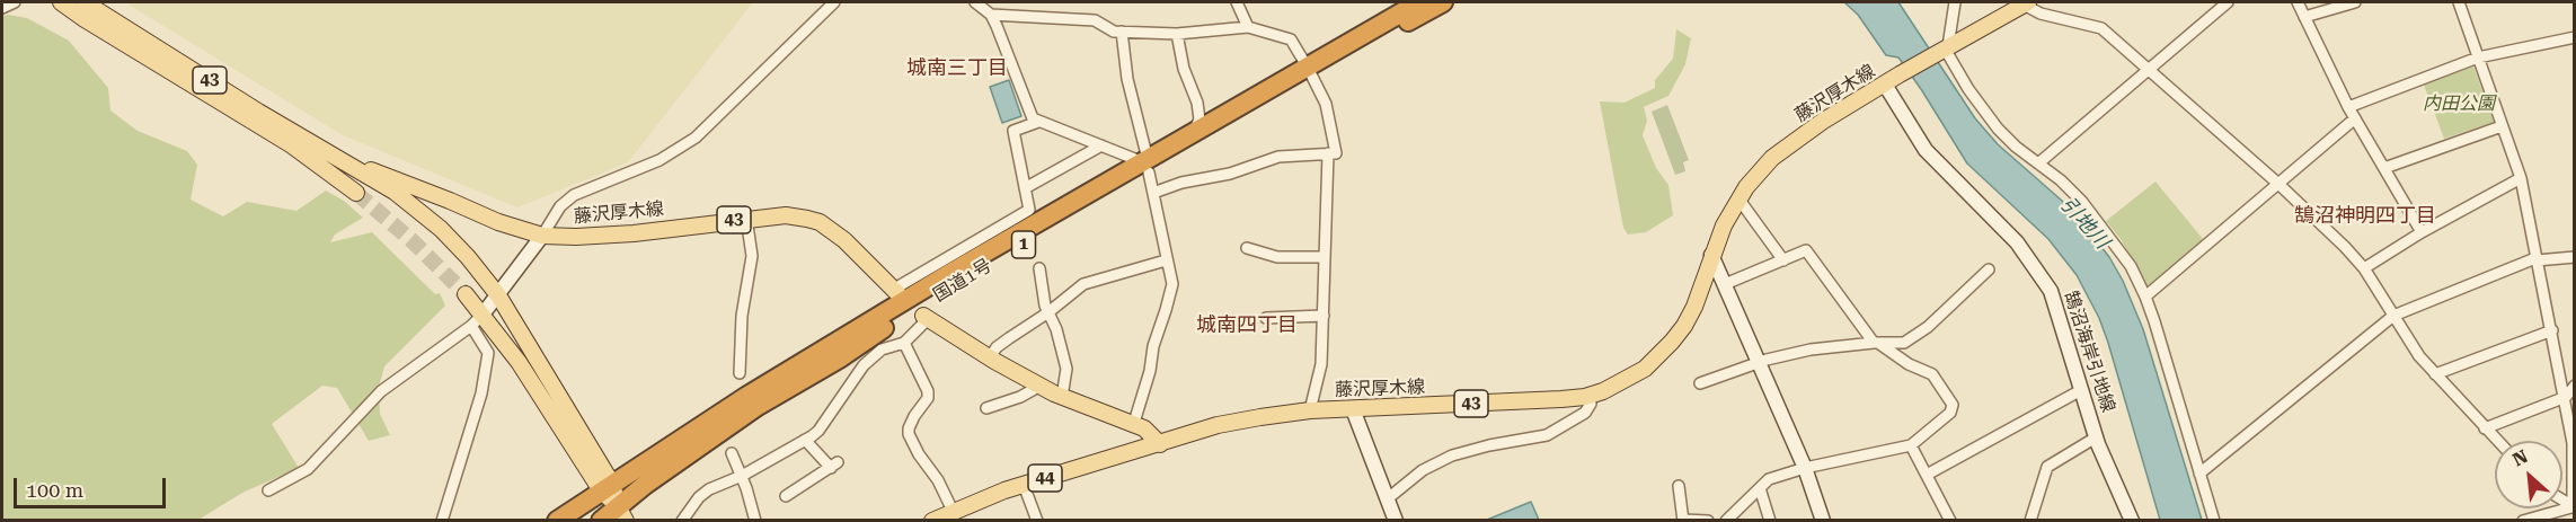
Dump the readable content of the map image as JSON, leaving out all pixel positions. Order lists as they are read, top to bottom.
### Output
{
  "streets": {
    "highway": ["1", "国道1号"],
    "main road": ["43", "藤沢厚木線", "44"],
    "street": ["鵠沼海岸引地線"]
  },
  "crossings": [
    ["藤沢厚木線", "国道1号"],
    ["藤沢厚木線", "鵠沼海岸引地線"],
    ["藤沢厚木線", "44"]
  ],
  "districts": ["城南三丁目", "鵠沼神明四丁目", "城南四丁目"],
  "water": ["引地川"],
  "parks": ["内田公園"],
  "scale_bar": "100 m",
  "north": "top left"
}
